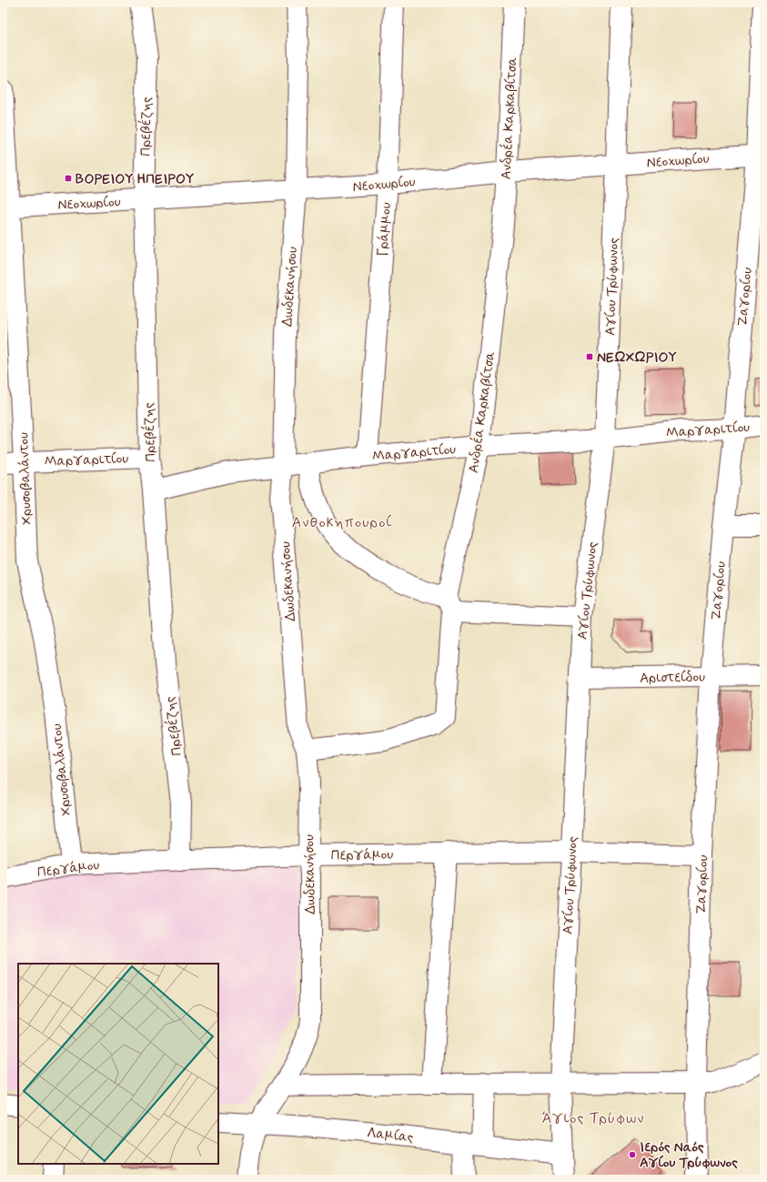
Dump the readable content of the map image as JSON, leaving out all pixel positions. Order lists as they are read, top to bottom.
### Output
{
  "streets": {
    "street": [
      "Ανδρέα Καρκαβίτσα",
      "Πρεβέζης",
      "Νεοχωρίου",
      "Γράμμου",
      "Δωδεκανήσου",
      "Αγίου Τρύφωνος",
      "Ζαγορίου",
      "Μαργαριτίου",
      "Χρυσοβαλάντου",
      "Αριστείδου",
      "Περγάμου",
      "Λαμίας"
    ]
  },
  "crossings": [
    ["Ανδρέα Καρκαβίτσα", "Νεοχωρίου"],
    ["Ανδρέα Καρκαβίτσα", "Δωδεκανήσου"],
    ["Ανδρέα Καρκαβίτσα", "Μαργαριτίου"],
    ["Πρεβέζης", "Νεοχωρίου"],
    ["Πρεβέζης", "Μαργαριτίου"],
    ["Πρεβέζης", "Περγάμου"],
    ["Νεοχωρίου", "Γράμμου"],
    ["Νεοχωρίου", "Δωδεκανήσου"],
    ["Νεοχωρίου", "Αγίου Τρύφωνος"],
    ["Νεοχωρίου", "Ζαγορίου"],
    ["Νεοχωρίου", "Χρυσοβαλάντου"],
    ["Γράμμου", "Μαργαριτίου"],
    ["Δωδεκανήσου", "Μαργαριτίου"],
    ["Δωδεκανήσου", "Περγάμου"],
    ["Δωδεκανήσου", "Λαμίας"],
    ["Αγίου Τρύφωνος", "Μαργαριτίου"],
    ["Αγίου Τρύφωνος", "Αριστείδου"],
    ["Αγίου Τρύφωνος", "Περγάμου"],
    ["Αγίου Τρύφωνος", "Λαμίας"],
    ["Ζαγορίου", "Μαργαριτίου"],
    ["Ζαγορίου", "Αριστείδου"],
    ["Ζαγορίου", "Περγάμου"],
    ["Μαργαριτίου", "Χρυσοβαλάντου"],
    ["Χρυσοβαλάντου", "Περγάμου"]
  ],
  "districts": ["Ανθοκηπουροί", "Άγιος Τρύφων"],
  "places": {
    "transit": ["ΒΟΡΕΙΟΥ ΗΠΕΙΡΟΥ", "ΝΕΩΧΩΡΙΟΥ"],
    "other": ["Ιερός Ναός Αγίου Τρύφωνος"]
  }
}
